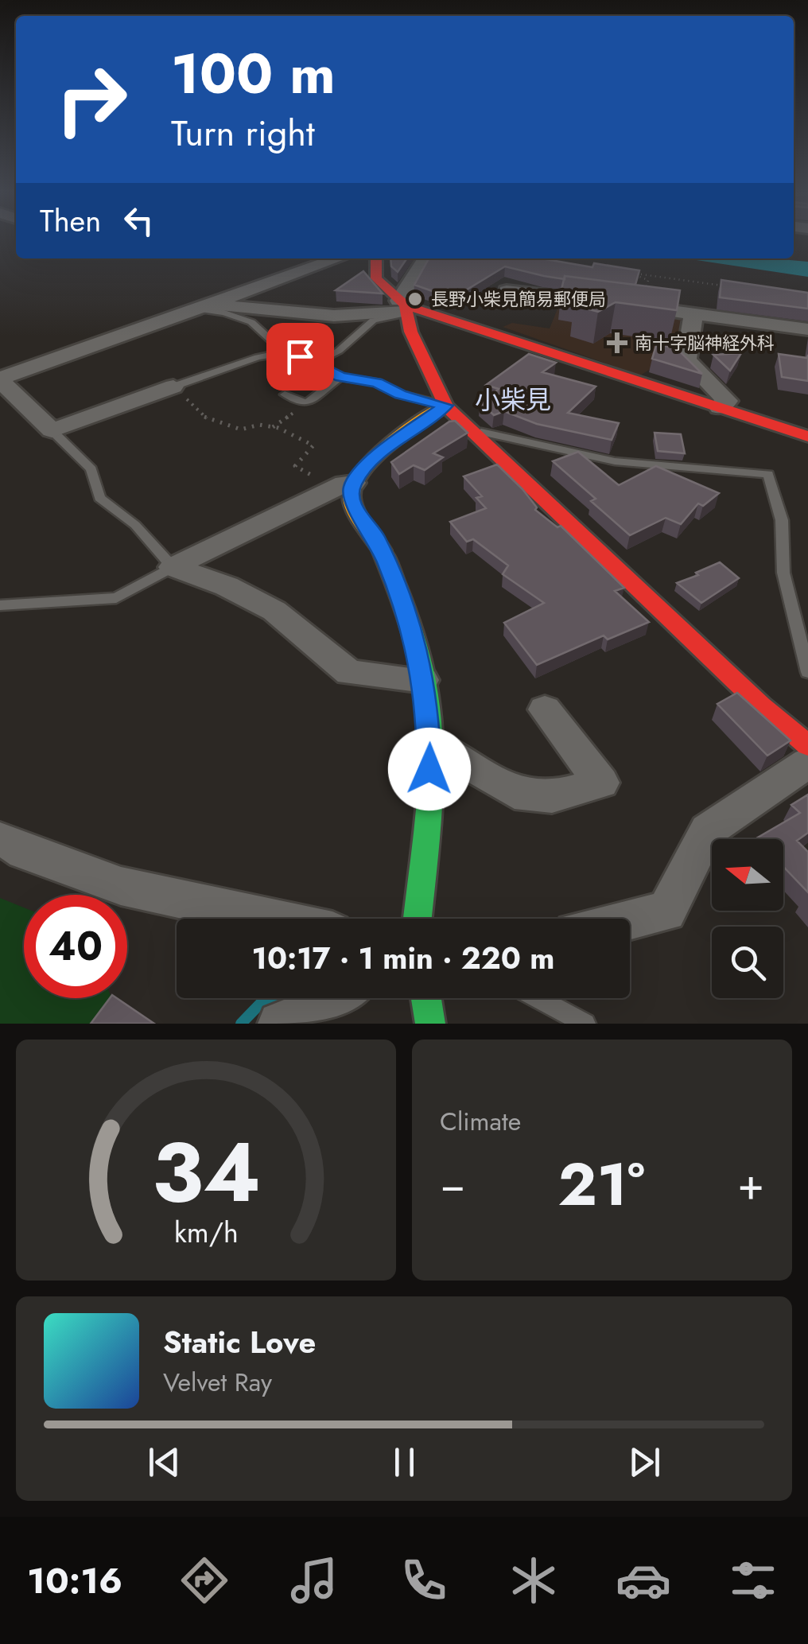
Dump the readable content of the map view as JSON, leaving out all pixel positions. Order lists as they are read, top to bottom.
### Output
{
  "districts": ["小柴見"],
  "places": {
    "other": ["長野小柴見簡易郵便局"],
    "health": ["南十字脳神経外科"]
  },
  "north": "left",
  "page": {
    "turn": ["100 m", "Turn right"],
    "then": "Then",
    "limit": "40",
    "trip": "10:17 · 1 min · 220 m",
    "tile": "Climate",
    "heat": ["−", "21°", "+"],
    "song": ["Static Love", "Velvet Ray"],
    "tabs": "10:16",
    "gauge": ["34", "km/h"]
  }
}
